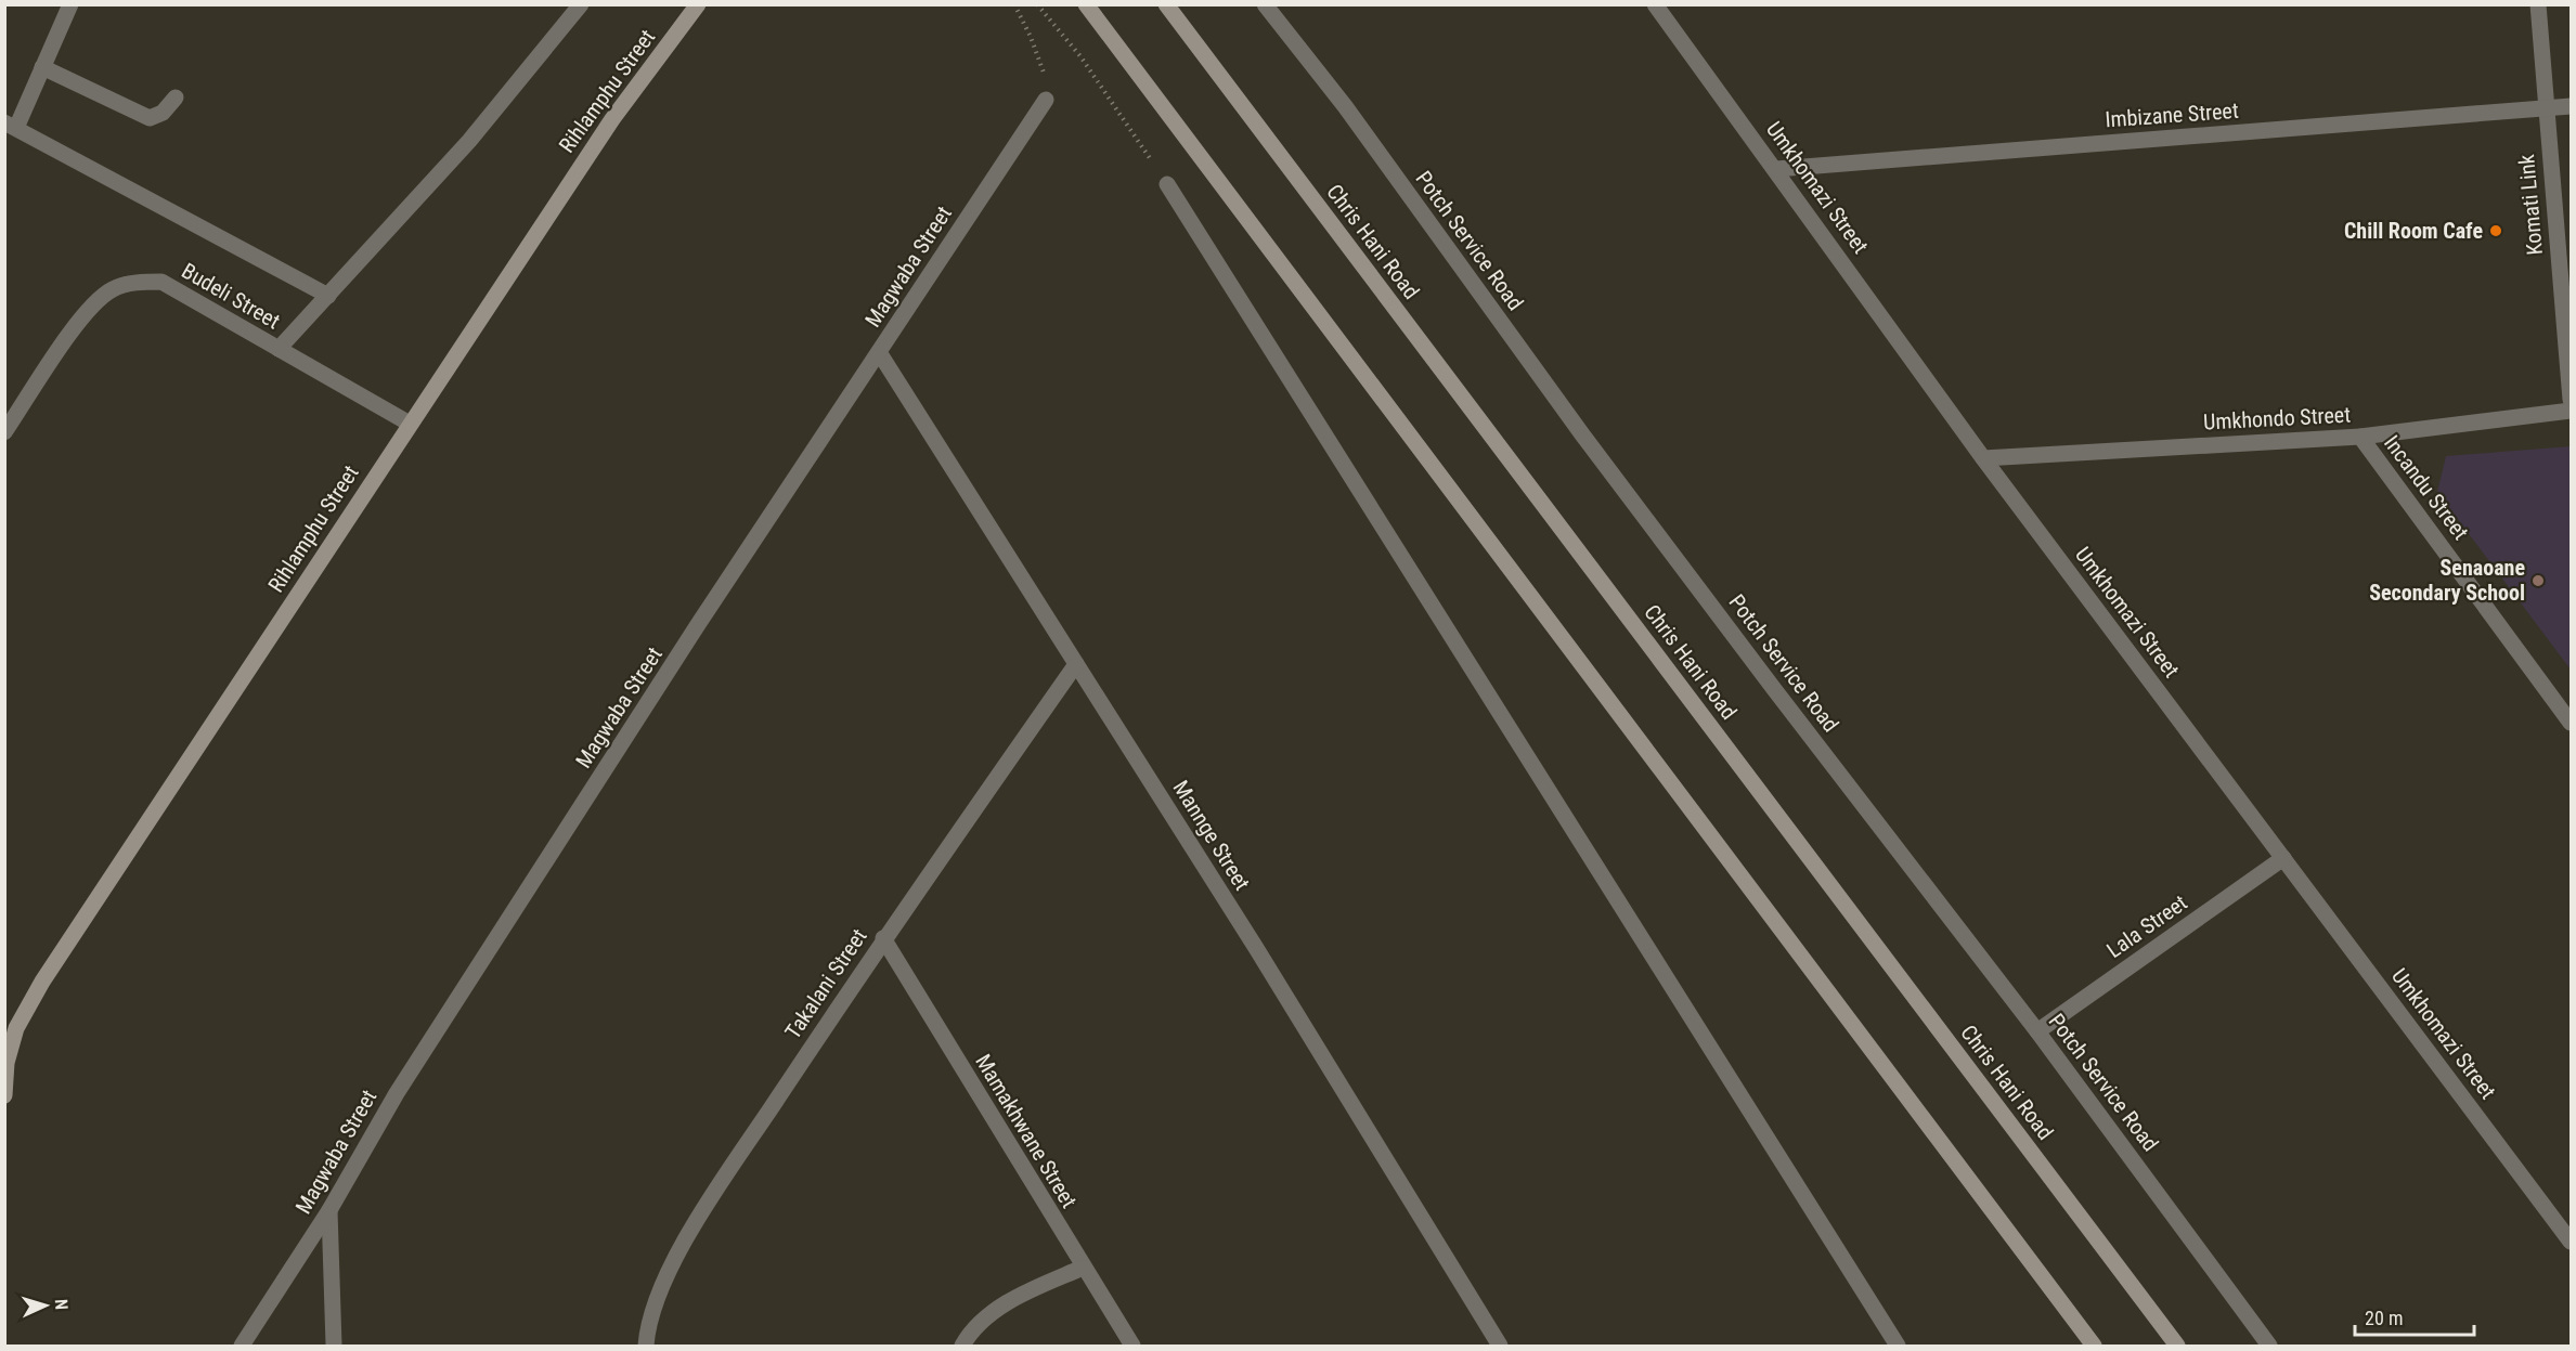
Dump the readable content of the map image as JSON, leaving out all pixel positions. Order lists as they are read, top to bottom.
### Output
{
  "streets": {
    "main road": ["Rihlamphu Street", "Chris Hani Road"],
    "street": [
      "Imbizane Street",
      "Umkhomazi Street",
      "Komati Link",
      "Potch Service Road",
      "Magwaba Street",
      "Budeli Street",
      "Umkhondo Street",
      "Incandu Street",
      "Mannge Street",
      "Lala Street",
      "Takalani Street",
      "Mamakhwane Street"
    ]
  },
  "crossings": [
    ["Rihlamphu Street", "Budeli Street"],
    ["Imbizane Street", "Umkhomazi Street"],
    ["Imbizane Street", "Komati Link"],
    ["Umkhomazi Street", "Umkhondo Street"],
    ["Umkhomazi Street", "Lala Street"],
    ["Potch Service Road", "Lala Street"],
    ["Magwaba Street", "Mannge Street"],
    ["Umkhondo Street", "Incandu Street"],
    ["Mannge Street", "Takalani Street"],
    ["Takalani Street", "Mamakhwane Street"]
  ],
  "places": ["Chill Room Cafe", "Senaoane Secondary School"],
  "scale_bar": "20 m",
  "north": "right"
}
